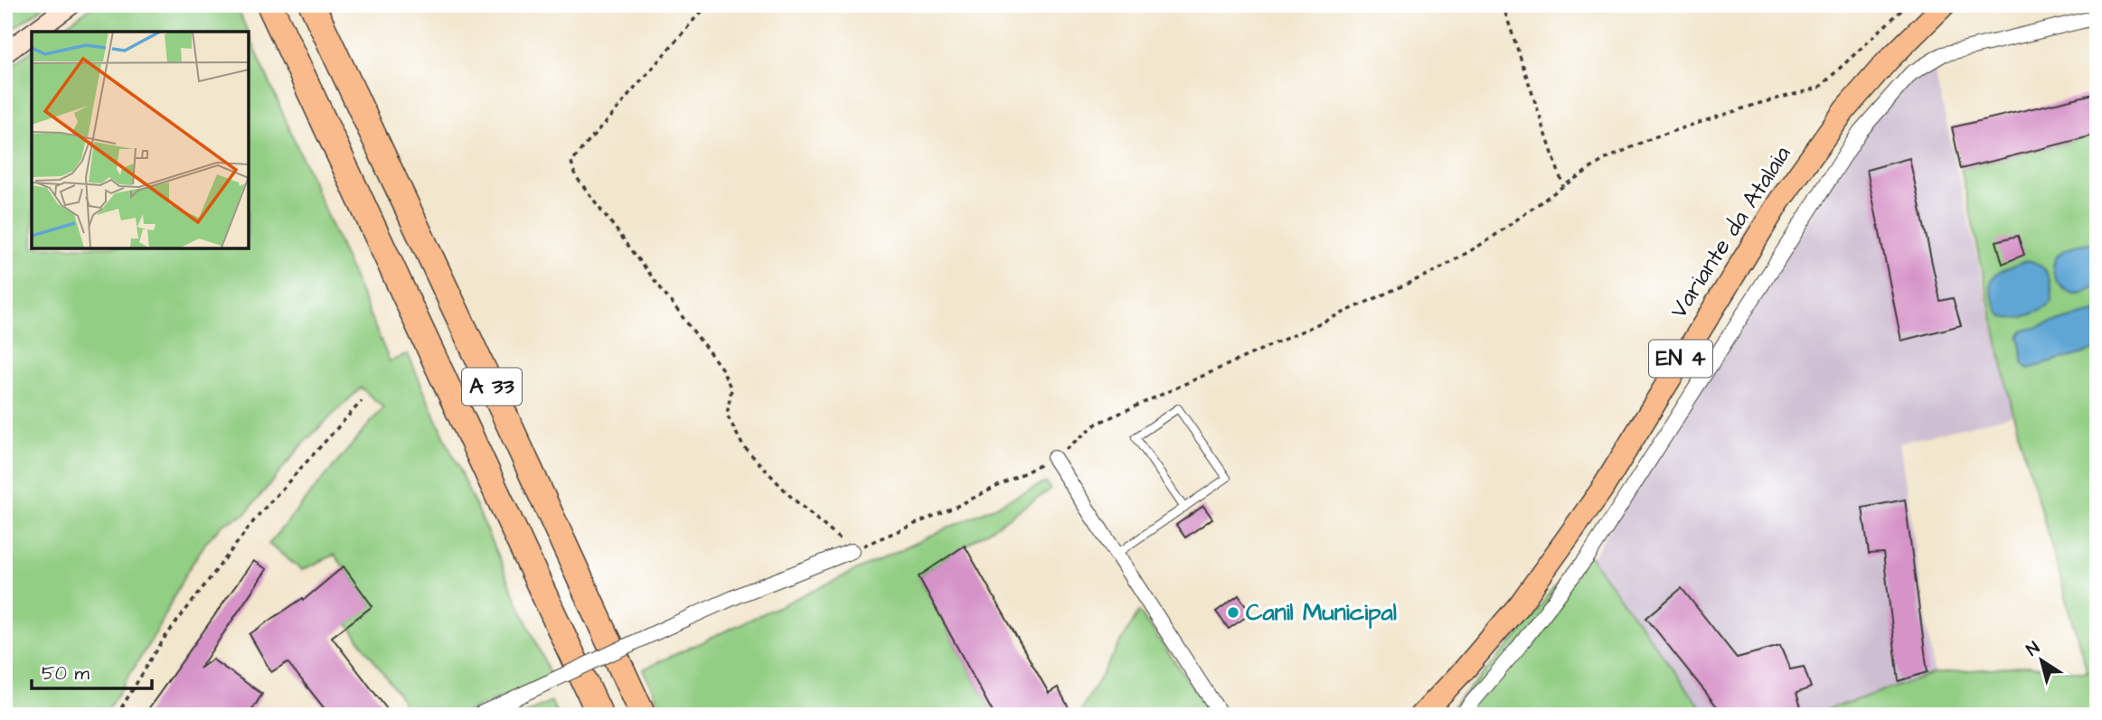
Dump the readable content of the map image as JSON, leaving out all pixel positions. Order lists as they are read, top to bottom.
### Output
{
  "streets": {
    "highway": ["A 33"],
    "main road": ["Variante da Atalaia", "EN 4"]
  },
  "places": ["Canil Municipal"],
  "scale_bar": "50 m",
  "north": "top left"
}
